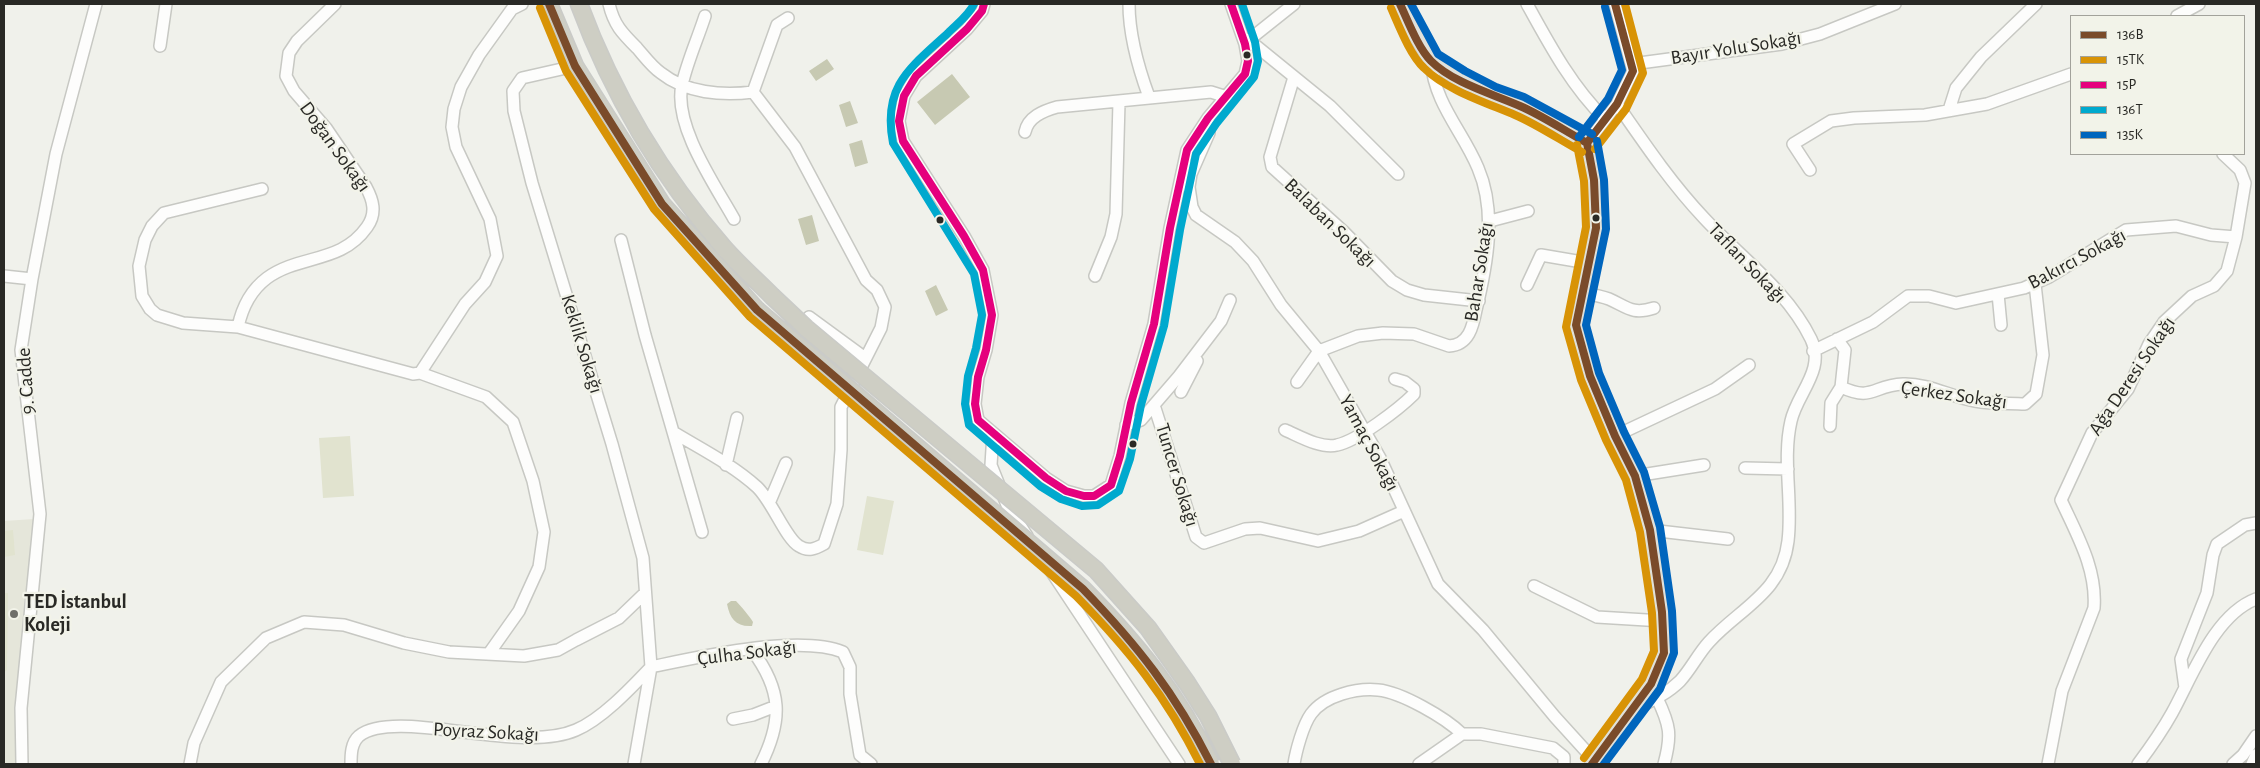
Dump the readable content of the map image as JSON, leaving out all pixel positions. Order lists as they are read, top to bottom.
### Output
{
  "streets": {
    "street": [
      "Bayır Yolu Sokağı",
      "Doğan Sokağı",
      "Balaban Sokağı",
      "Bakırcı Sokağı",
      "Taflan Sokağı",
      "Bahar Sokağı",
      "Keklik Sokağı",
      "Ağa Deresi Sokağı",
      "9. Cadde",
      "Çerkez Sokağı",
      "Yamaç Sokağı",
      "Tuncer Sokağı",
      "Çulha Sokağı",
      "Poyraz Sokağı"
    ]
  },
  "crossings": [
    ["Balaban Sokağı", "Bahar Sokağı"],
    ["Bakırcı Sokağı", "Taflan Sokağı"],
    ["Bakırcı Sokağı", "Ağa Deresi Sokağı"],
    ["Bakırcı Sokağı", "Çerkez Sokağı"],
    ["Bahar Sokağı", "Yamaç Sokağı"],
    ["Keklik Sokağı", "Çulha Sokağı"],
    ["Keklik Sokağı", "Poyraz Sokağı"],
    ["Yamaç Sokağı", "Tuncer Sokağı"],
    ["Çulha Sokağı", "Poyraz Sokağı"]
  ],
  "places": ["TED İstanbul Koleji"],
  "lines": [
    "transit line 136B",
    "transit line 15TK",
    "transit line 15P",
    "transit line 136T",
    "transit line 135K"
  ],
  "legend": [
    "136B",
    "15TK",
    "15P",
    "136T",
    "135K"
  ]
}
